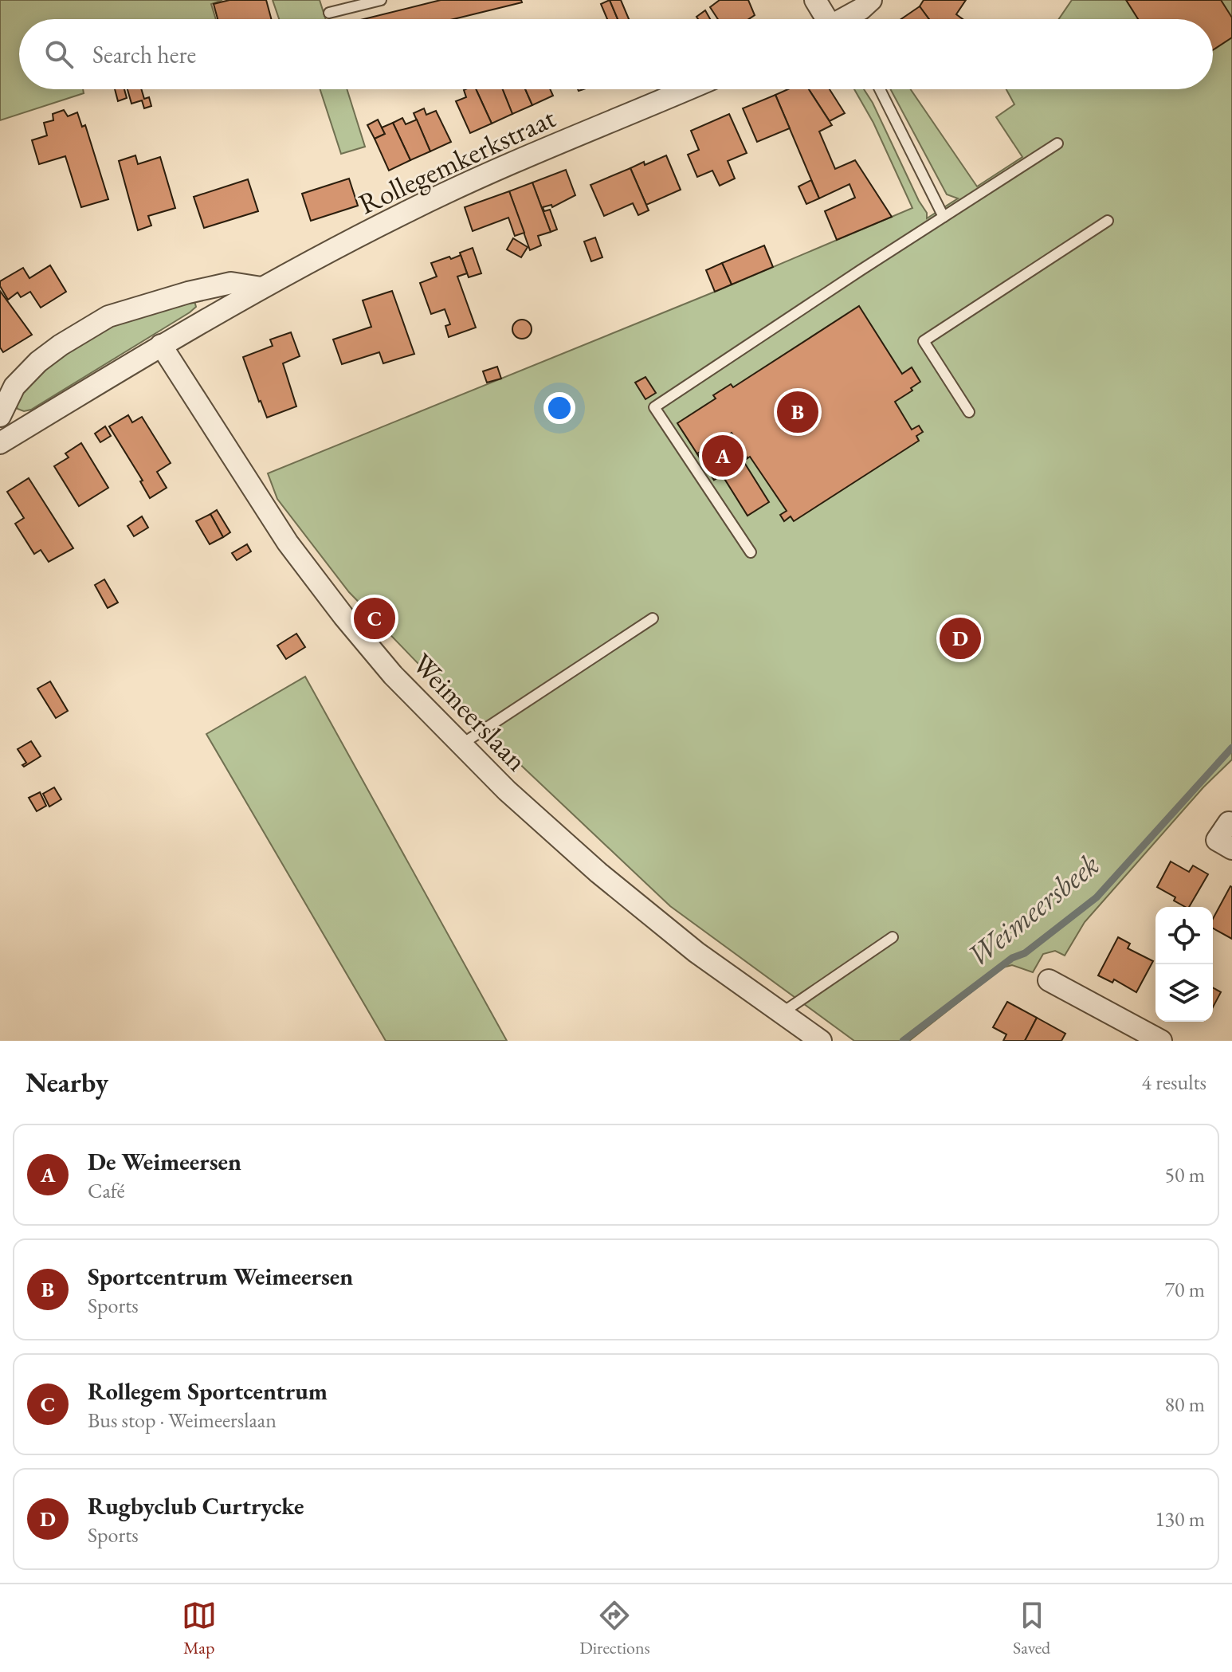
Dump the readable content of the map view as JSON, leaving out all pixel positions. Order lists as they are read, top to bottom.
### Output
{
  "streets": {
    "street": ["Rollegemkerkstraat", "Weimeerslaan"]
  },
  "crossings": [
    ["Rollegemkerkstraat", "Weimeerslaan"]
  ],
  "water": ["Weimeersbeek"],
  "page": {
    "search": "Search here",
    "pins": [
      "B",
      "A",
      "C",
      "D"
    ],
    "heading": ["Nearby", "4 results"],
    "list": [
      {
        "mark": "A",
        "name": "De Weimeersen",
        "note": "Café",
        "value": "50 m"
      },
      {
        "mark": "B",
        "name": "Sportcentrum Weimeersen",
        "note": "Sports",
        "value": "70 m"
      },
      {
        "mark": "C",
        "name": "Rollegem Sportcentrum",
        "note": "Bus stop · Weimeerslaan",
        "value": "80 m"
      },
      {
        "mark": "D",
        "name": "Rugbyclub Curtrycke",
        "note": "Sports",
        "value": "130 m"
      }
    ],
    "nav": ["Map", "Directions", "Saved"]
  }
}
